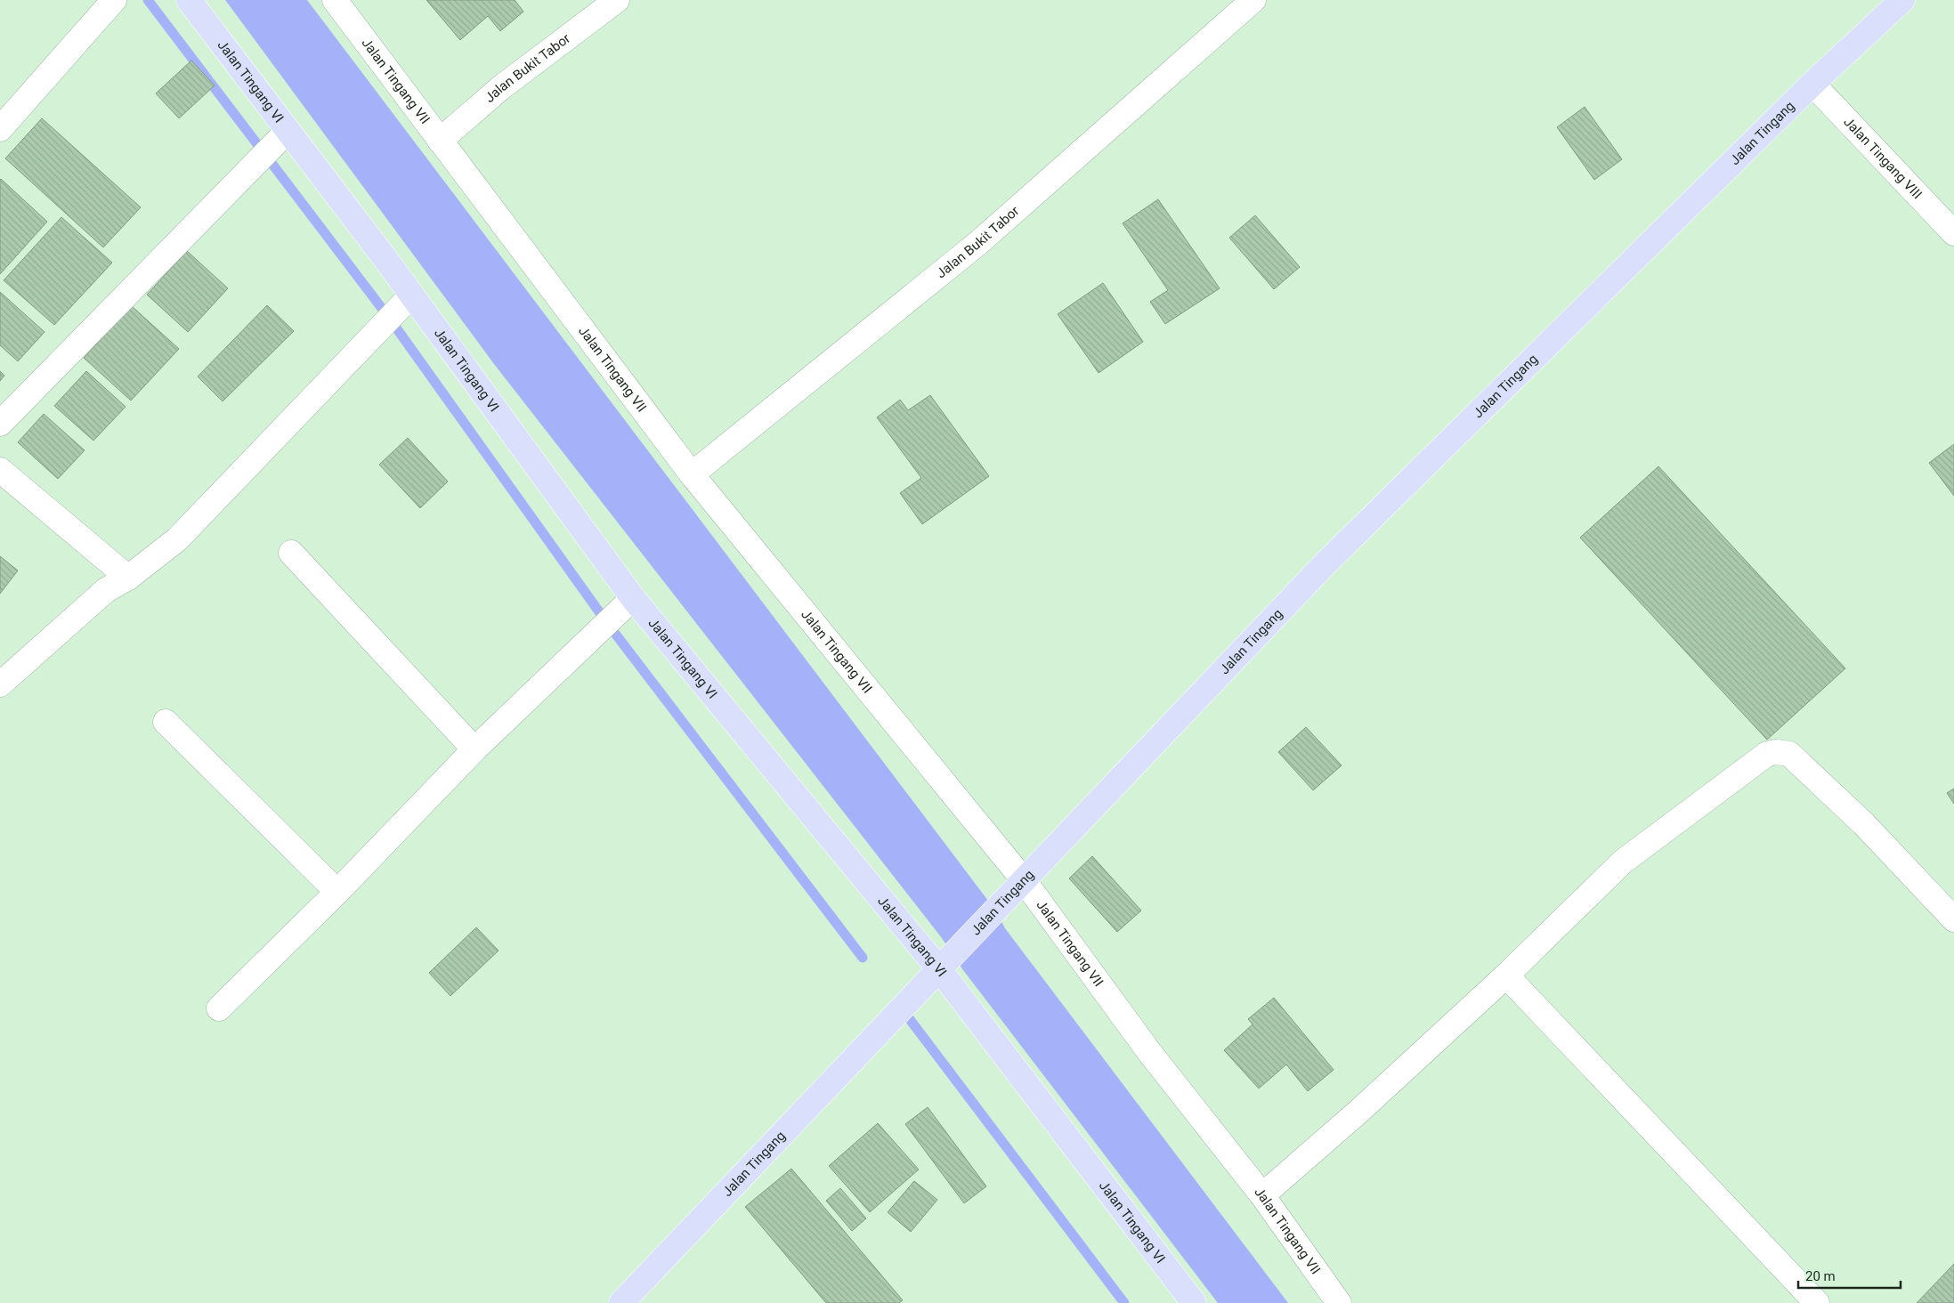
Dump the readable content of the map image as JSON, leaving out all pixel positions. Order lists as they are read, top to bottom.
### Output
{
  "streets": {
    "main road": ["Jalan Tingang VI", "Jalan Tingang"],
    "street": ["Jalan Bukit Tabor", "Jalan Tingang VII", "Jalan Tingang VIII"]
  },
  "crossings": [
    ["Jalan Bukit Tabor", "Jalan Tingang VII"],
    ["Jalan Tingang VI", "Jalan Tingang"],
    ["Jalan Tingang VII", "Jalan Tingang"],
    ["Jalan Tingang", "Jalan Tingang VIII"]
  ],
  "scale_bar": "20 m"
}
